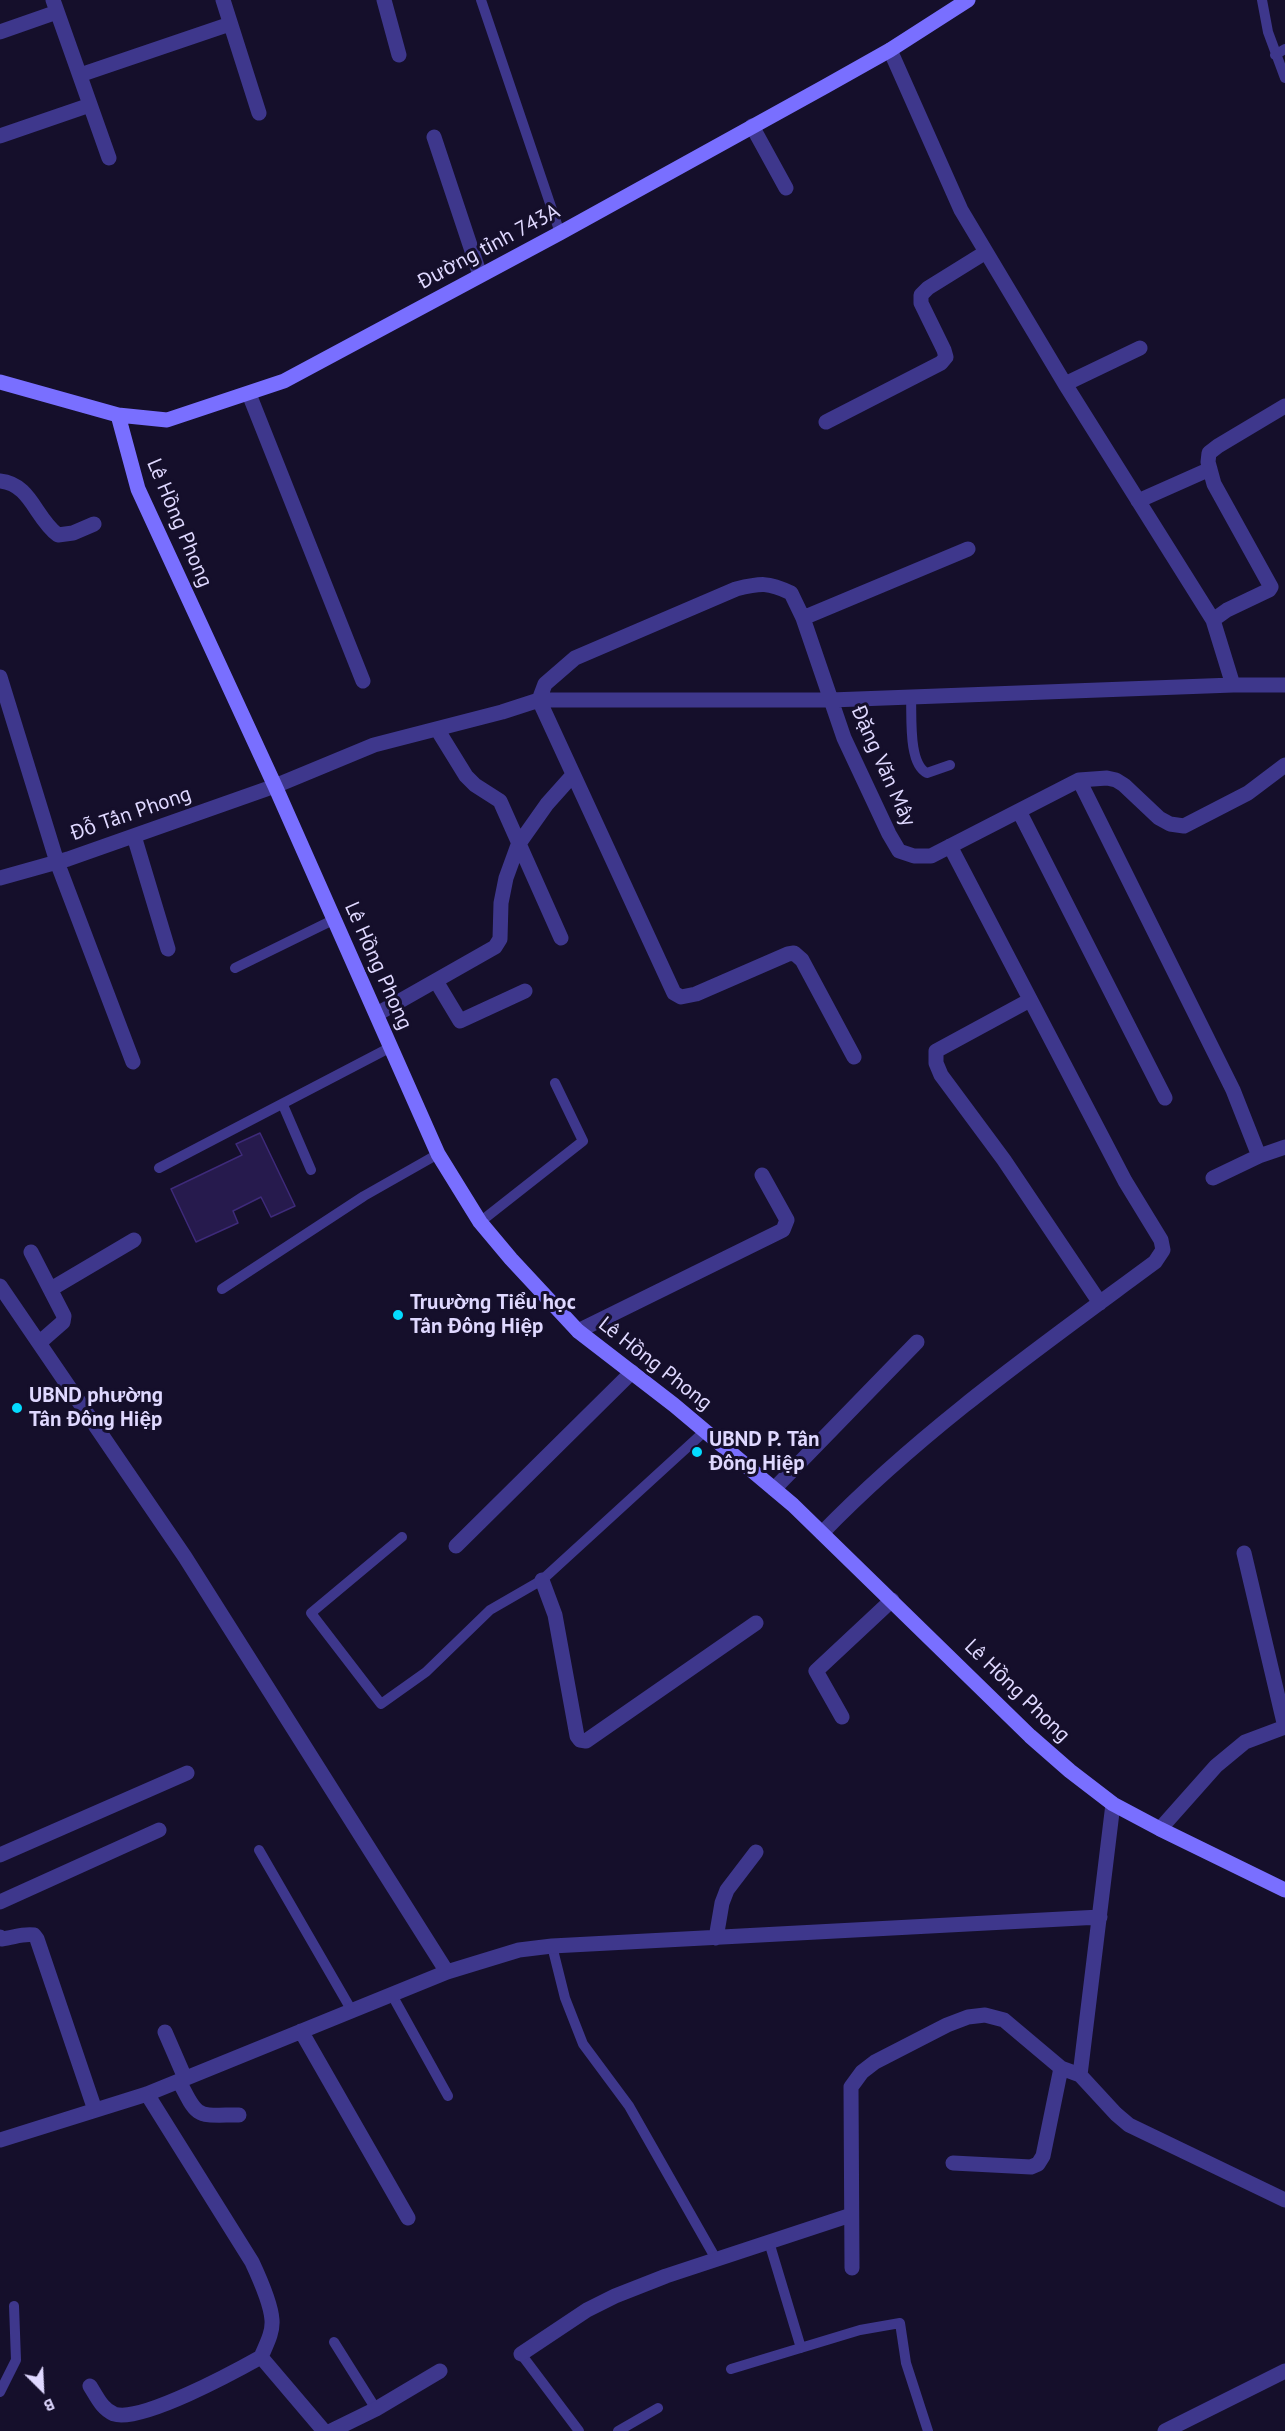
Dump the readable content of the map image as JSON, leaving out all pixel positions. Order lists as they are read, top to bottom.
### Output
{
  "streets": {
    "main road": ["Đường tỉnh 743A", "Lê Hồng Phong"],
    "street": ["Đặng Văn Mây", "Đỗ Tấn Phong"]
  },
  "crossings": [
    ["Đường tỉnh 743A", "Lê Hồng Phong"],
    ["Lê Hồng Phong", "Đỗ Tấn Phong"]
  ],
  "places": ["Truường Tiểu học Tân Đông Hiệp", "UBND phường Tân Đông Hiệp", "UBND P. Tân Đông Hiệp"],
  "north": "bottom right"
}
